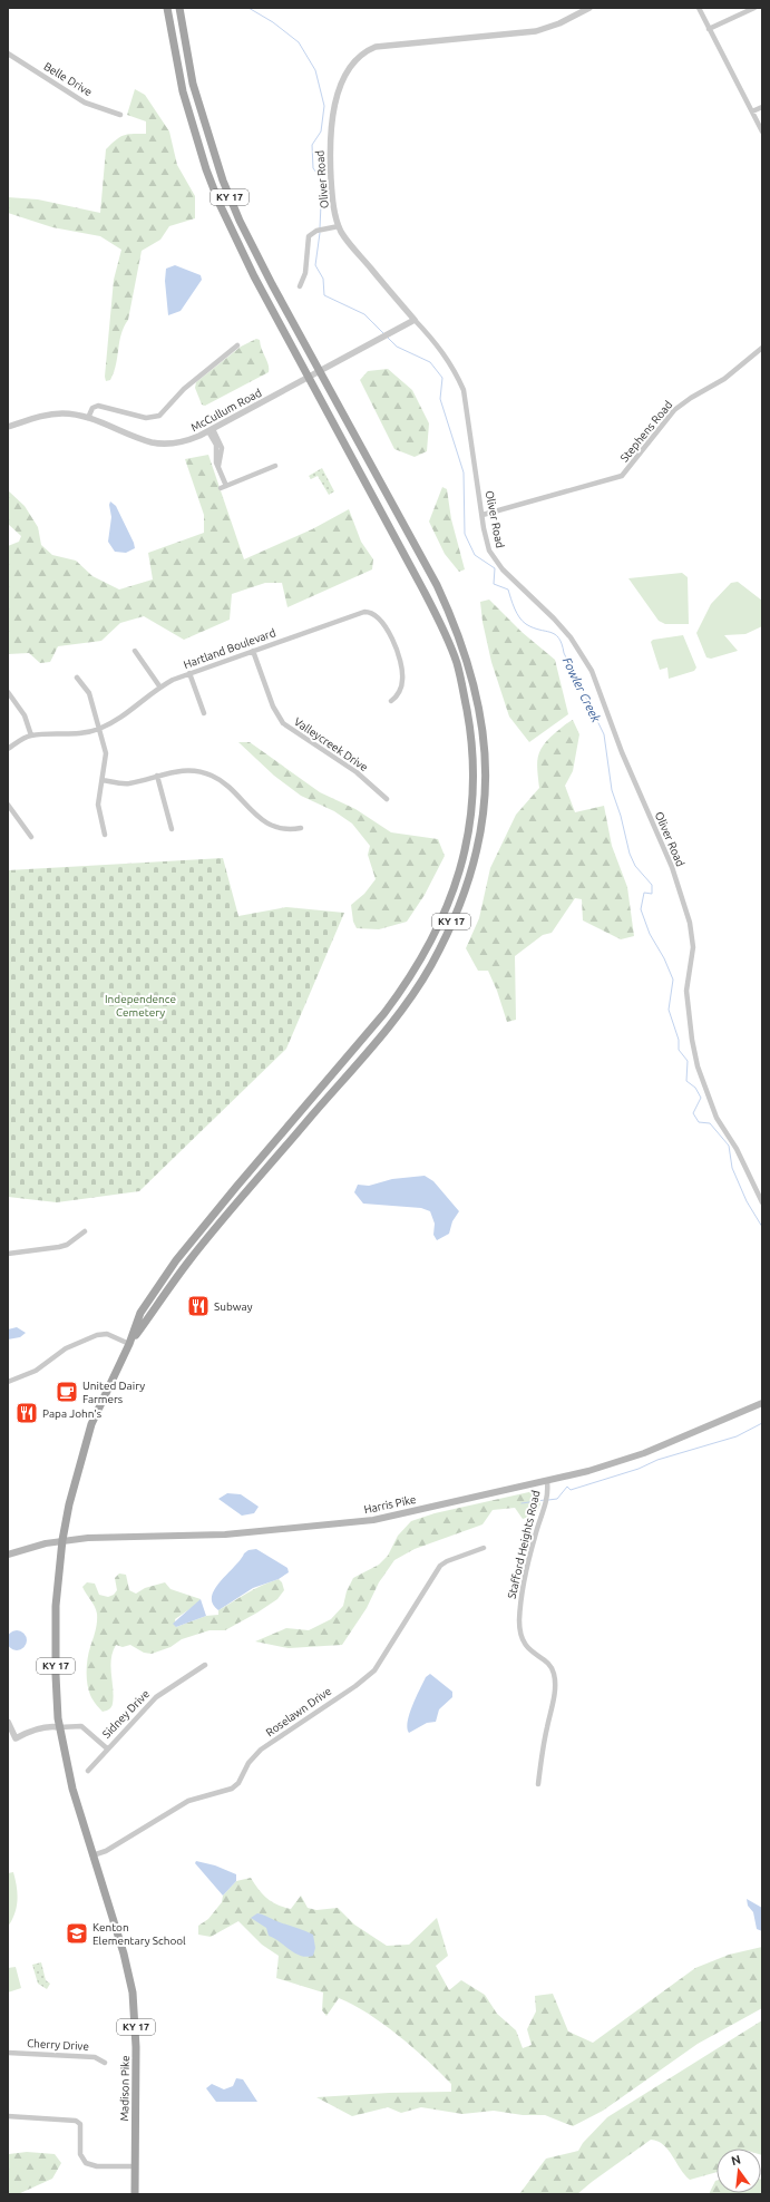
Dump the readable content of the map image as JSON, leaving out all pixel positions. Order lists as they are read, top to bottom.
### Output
{
  "streets": {
    "main road": ["KY 17", "Harris Pike", "Madison Pike"],
    "street": [
      "Belle Drive",
      "Oliver Road",
      "McCullum Road",
      "Stephens Road",
      "Hartland Boulevard",
      "Valleycreek Drive",
      "Stafford Heights Road",
      "Roselawn Drive",
      "Sidney Drive",
      "Cherry Drive"
    ]
  },
  "crossings": [
    ["Oliver Road", "McCullum Road"],
    ["Oliver Road", "Stephens Road"],
    ["KY 17", "McCullum Road"],
    ["KY 17", "Harris Pike"],
    ["KY 17", "Roselawn Drive"],
    ["KY 17", "Sidney Drive"],
    ["KY 17", "Madison Pike"],
    ["Hartland Boulevard", "Valleycreek Drive"],
    ["Harris Pike", "Stafford Heights Road"],
    ["Roselawn Drive", "Madison Pike"]
  ],
  "water": ["Fowler Creek"],
  "parks": ["Independence Cemetery"],
  "places": {
    "restaurant": ["Subway", "Papa John's"],
    "cafe": ["United Dairy Farmers"],
    "school or university": ["Kenton Elementary School"]
  },
  "north": "top"
}
